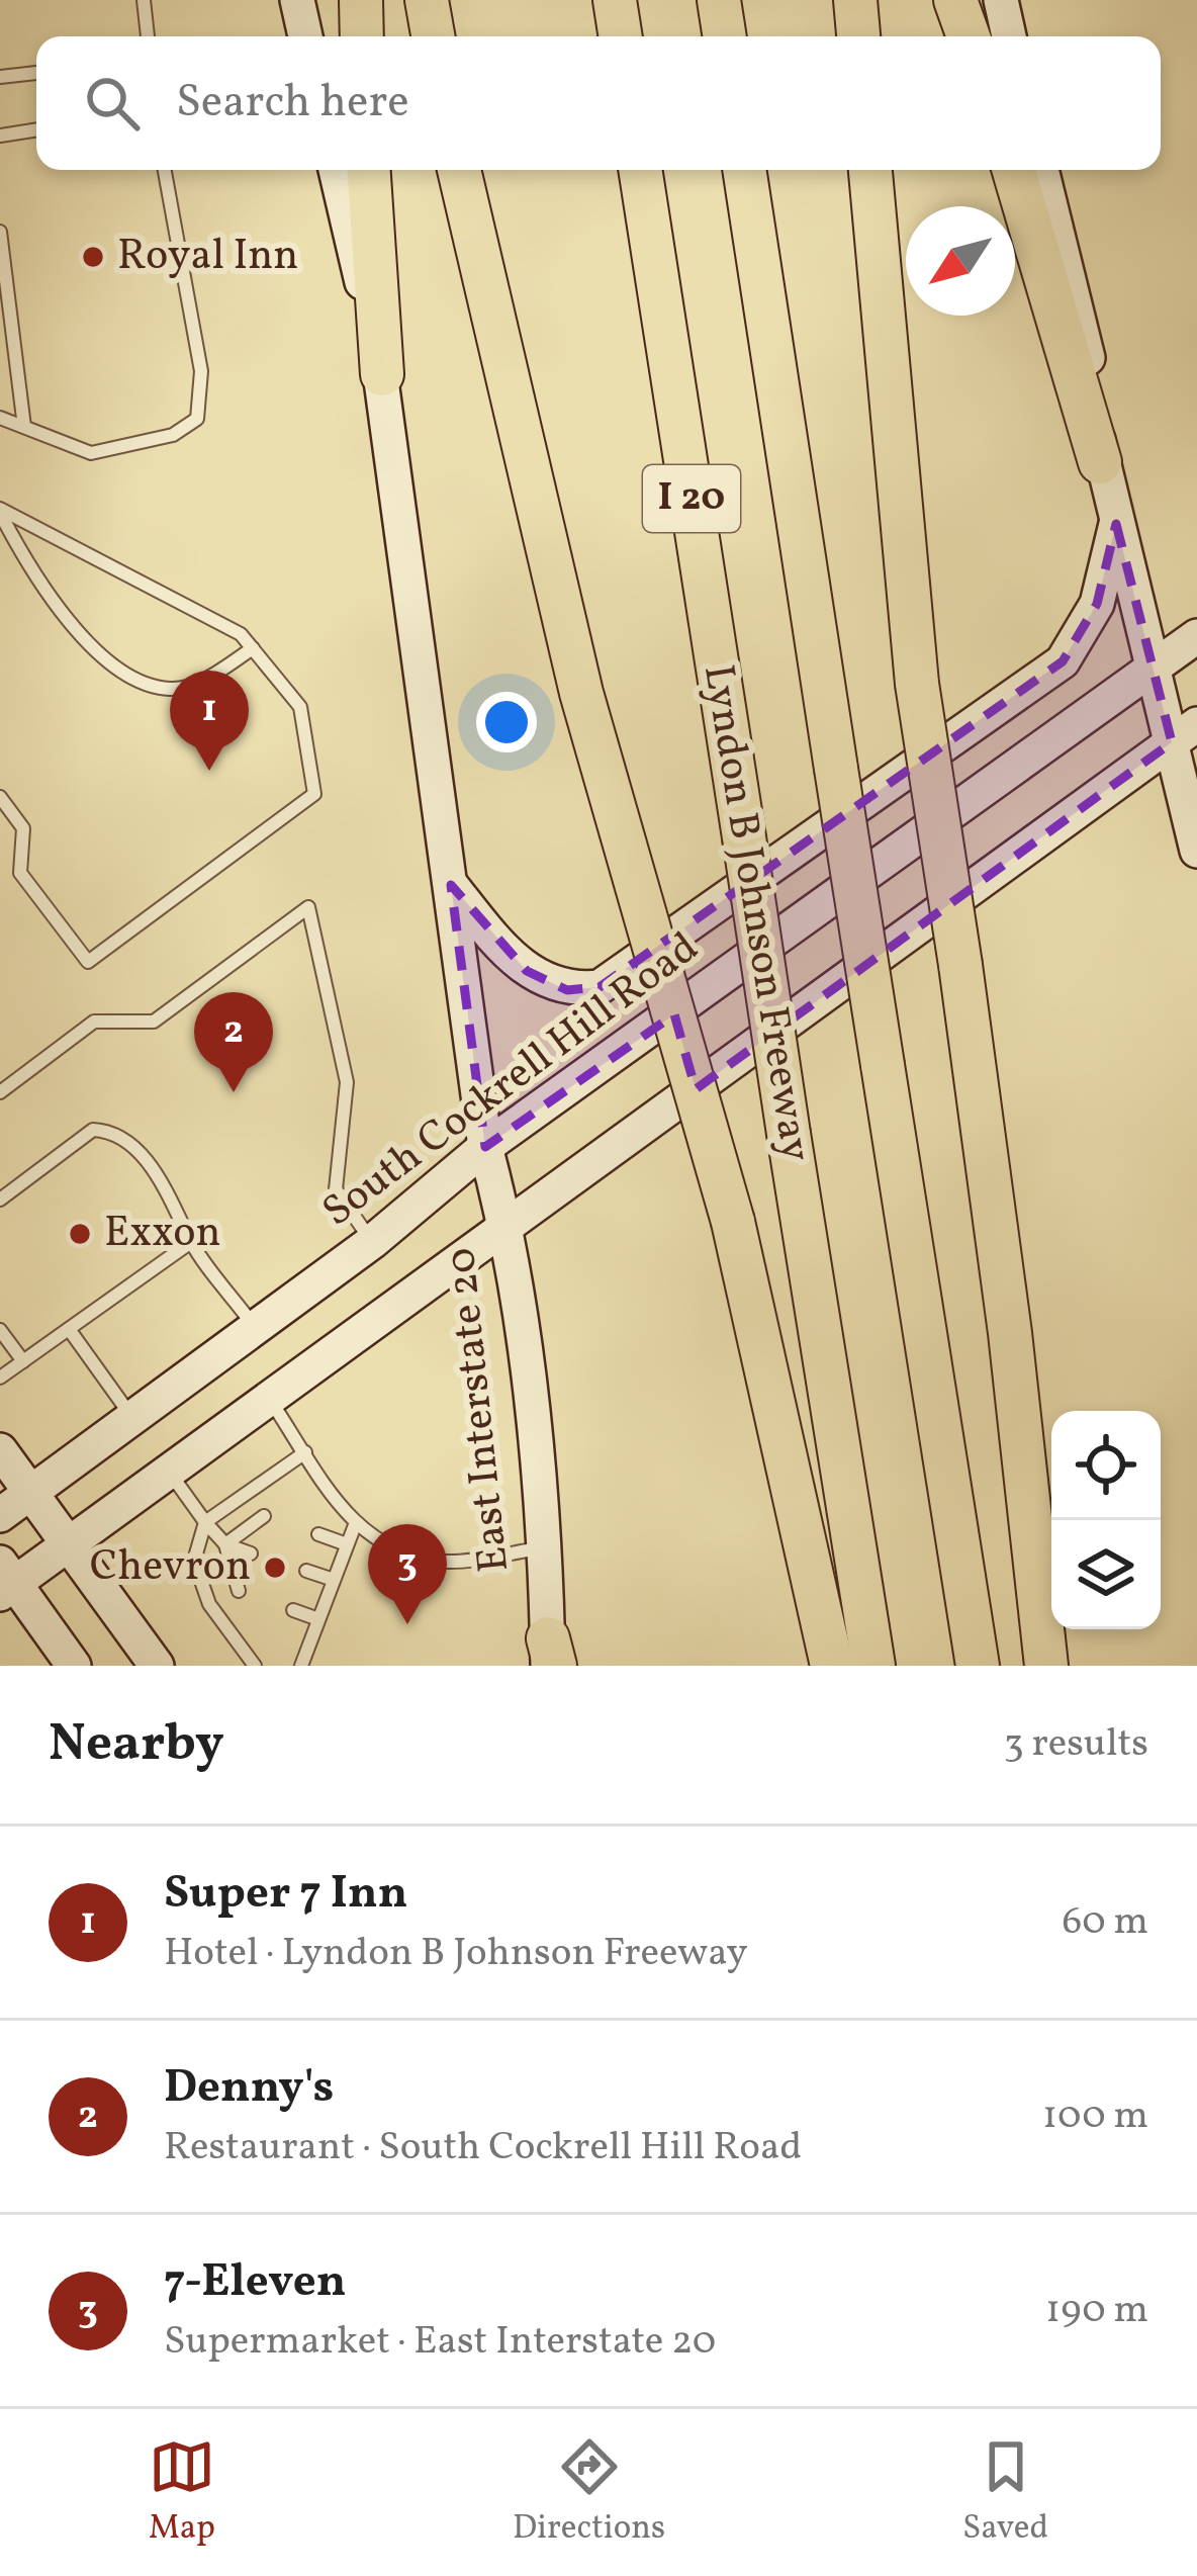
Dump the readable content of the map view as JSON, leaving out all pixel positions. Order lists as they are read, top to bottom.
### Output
{
  "streets": {
    "highway": ["I 20", "Lyndon B Johnson Freeway"],
    "main road": ["South Cockrell Hill Road", "East Interstate 20"]
  },
  "crossings": [
    ["South Cockrell Hill Road", "East Interstate 20"]
  ],
  "places": ["Royal Inn", "Exxon", "Chevron"],
  "north": "bottom left",
  "page": {
    "search": "Search here",
    "pins": ["1", "2", "3"],
    "heading": ["Nearby", "3 results"],
    "list": [
      {
        "mark": "1",
        "name": "Super 7 Inn",
        "note": "Hotel · Lyndon B Johnson Freeway",
        "value": "60 m"
      },
      {
        "mark": "2",
        "name": "Denny's",
        "note": "Restaurant · South Cockrell Hill Road",
        "value": "100 m"
      },
      {
        "mark": "3",
        "name": "7-Eleven",
        "note": "Supermarket · East Interstate 20",
        "value": "190 m"
      }
    ],
    "nav": ["Map", "Directions", "Saved"]
  }
}
